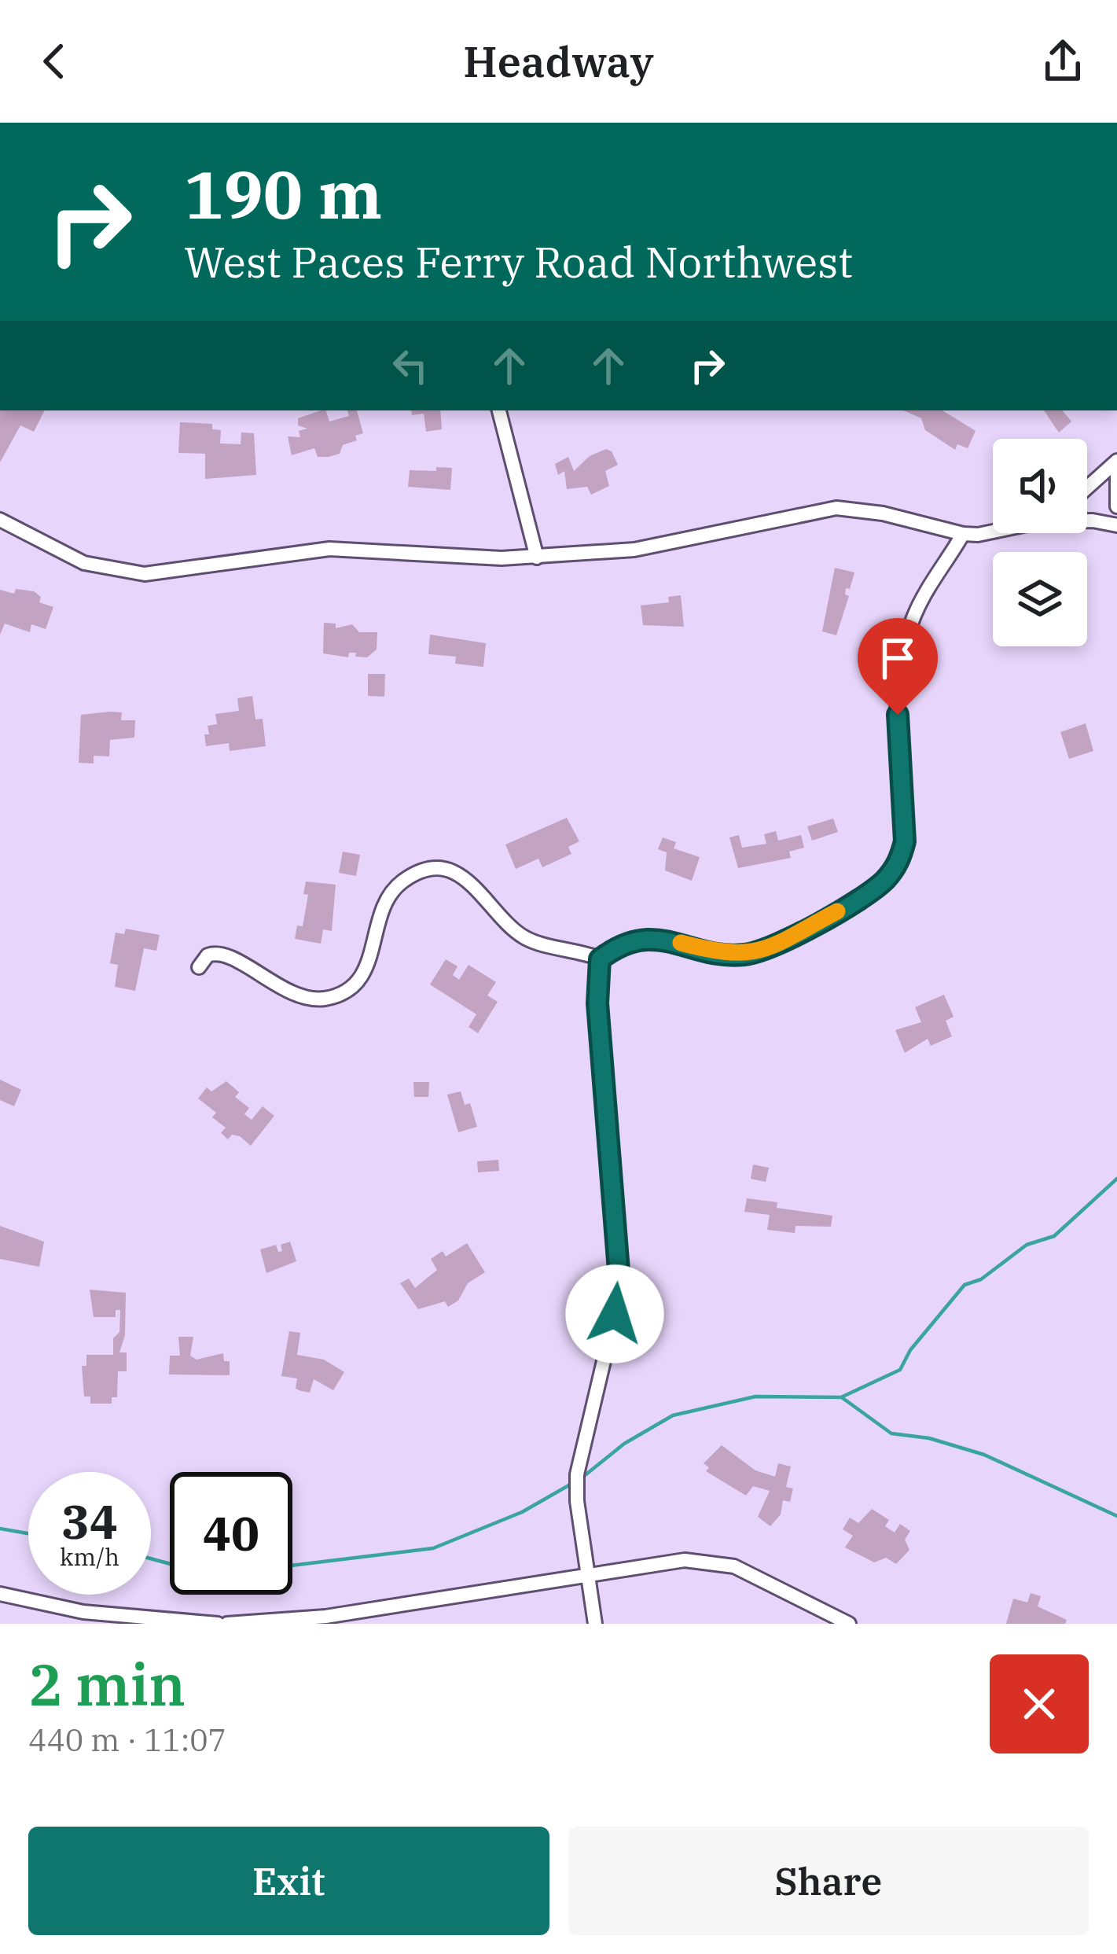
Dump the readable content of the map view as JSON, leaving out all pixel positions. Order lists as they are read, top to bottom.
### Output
{
  "page": {
    "header": "Headway",
    "turn": ["190 m", "West Paces Ferry Road Northwest"],
    "speed": "34 km/h",
    "limit": "40",
    "heading": ["2 min", "440 m · 11:07"],
    "buttons": ["Exit", "Share"]
  }
}
